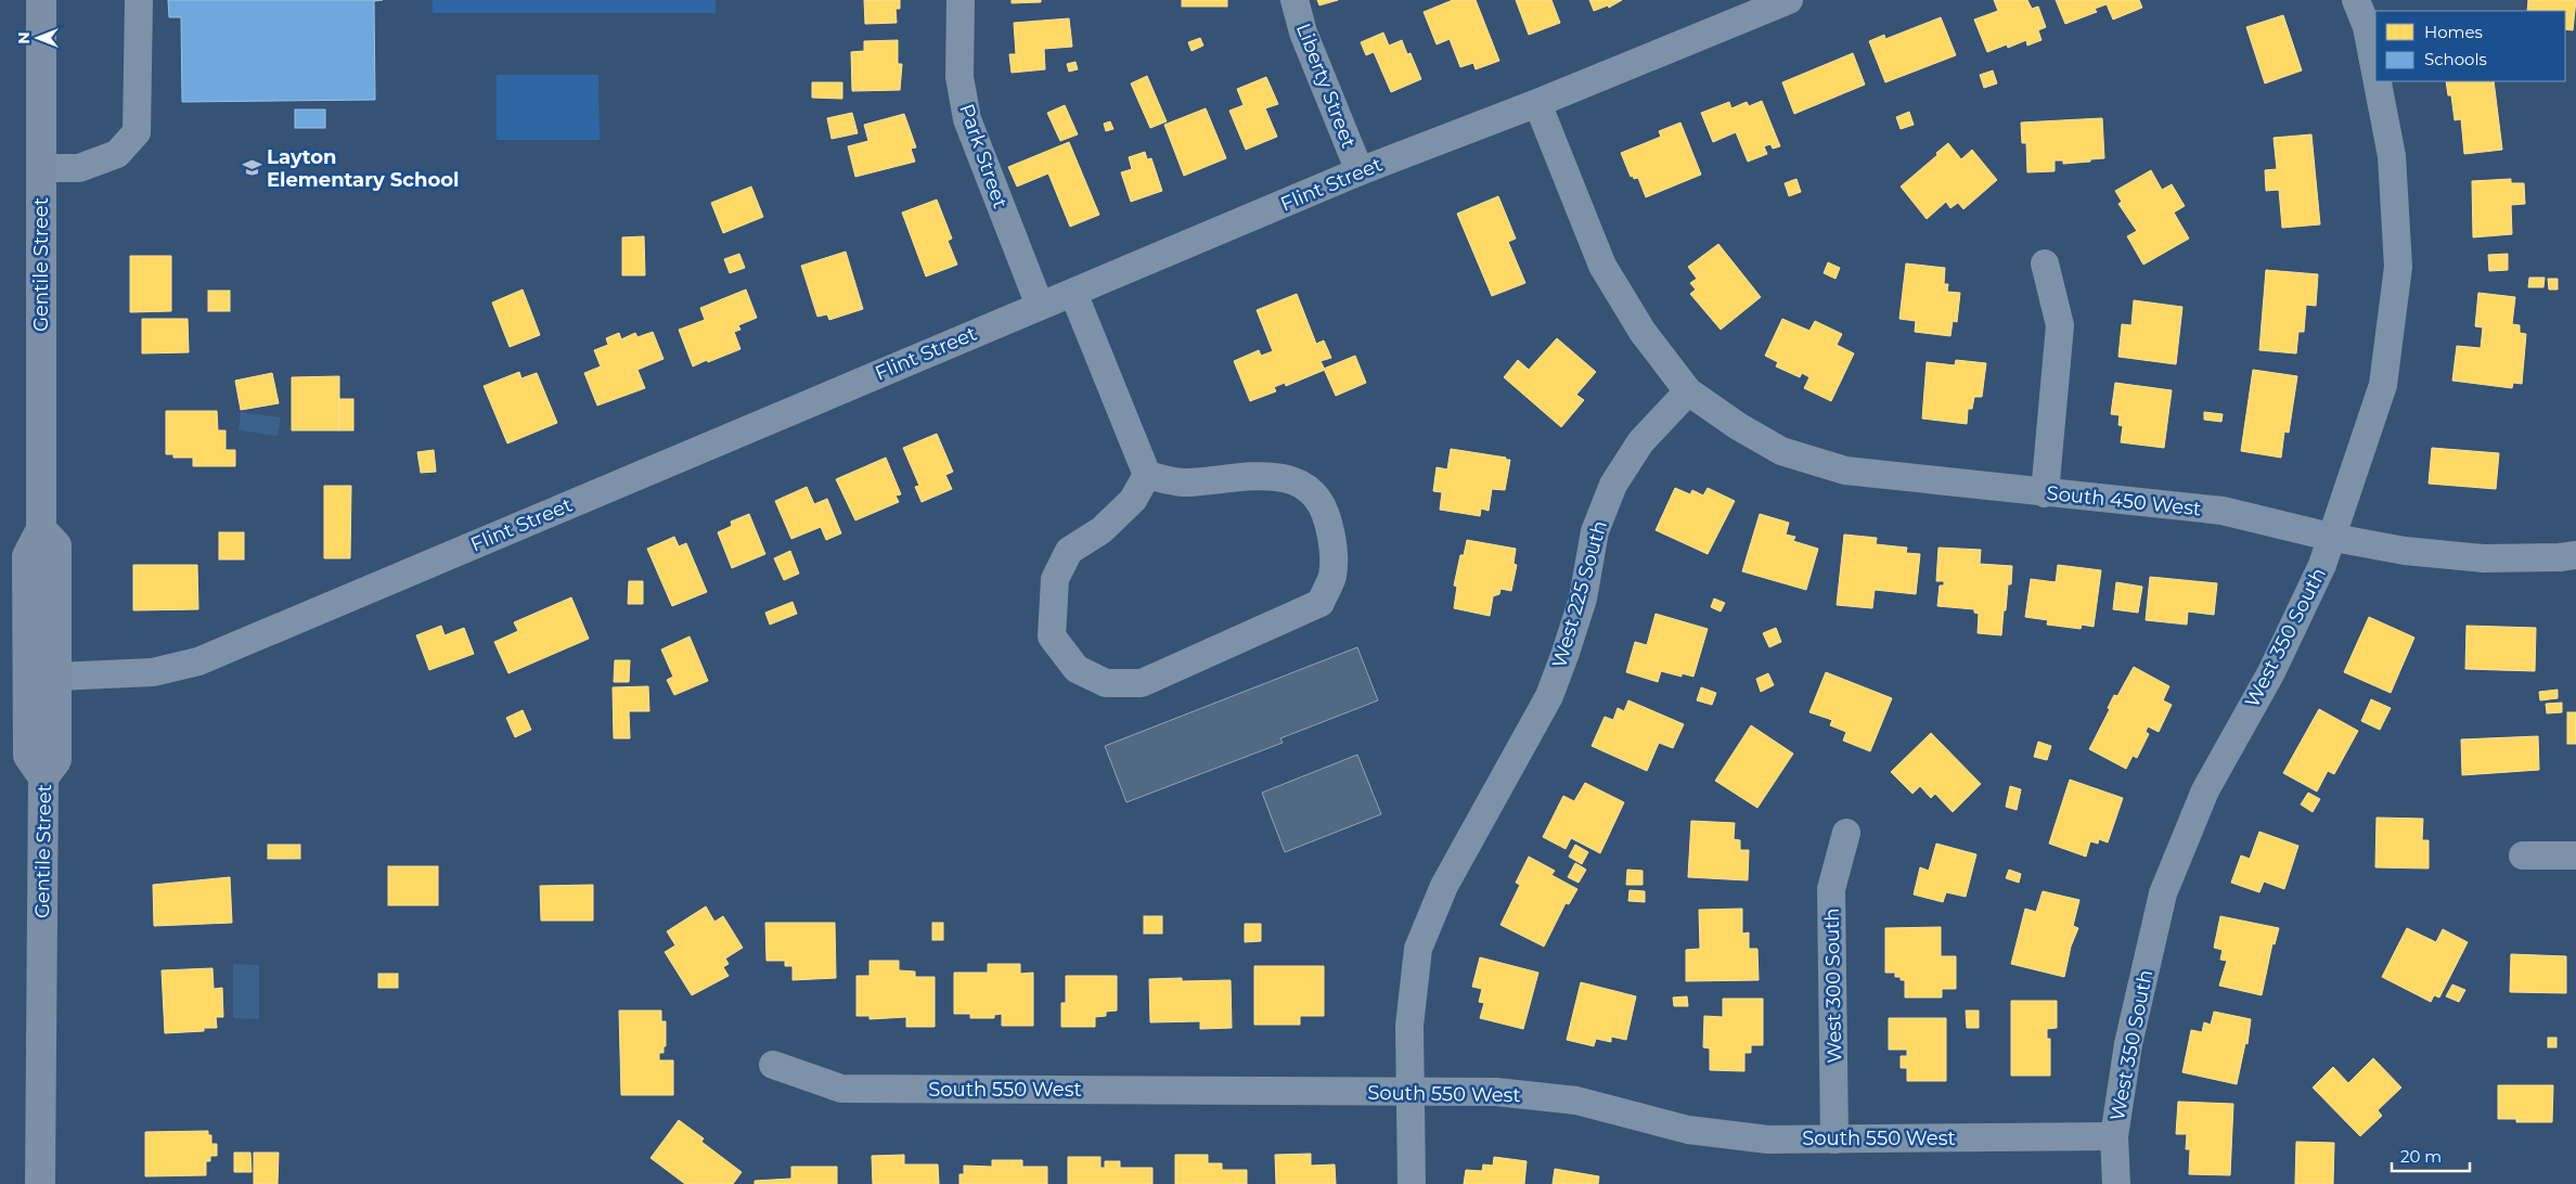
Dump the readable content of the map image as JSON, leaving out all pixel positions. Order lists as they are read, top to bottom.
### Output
{
  "streets": {
    "main road": ["Gentile Street"],
    "street": [
      "Liberty Street",
      "Park Street",
      "Flint Street",
      "South 450 West",
      "West 225 South",
      "West 350 South",
      "West 300 South",
      "South 550 West"
    ]
  },
  "crossings": [
    ["Liberty Street", "Flint Street"],
    ["Park Street", "Flint Street"],
    ["South 450 West", "West 225 South"],
    ["South 450 West", "West 350 South"],
    ["West 225 South", "South 550 West"],
    ["West 350 South", "South 550 West"],
    ["West 300 South", "South 550 West"]
  ],
  "places": {
    "school or university": ["Layton Elementary School"]
  },
  "legend": ["Homes", "Schools"],
  "scale_bar": "20 m",
  "north": "left"
}
